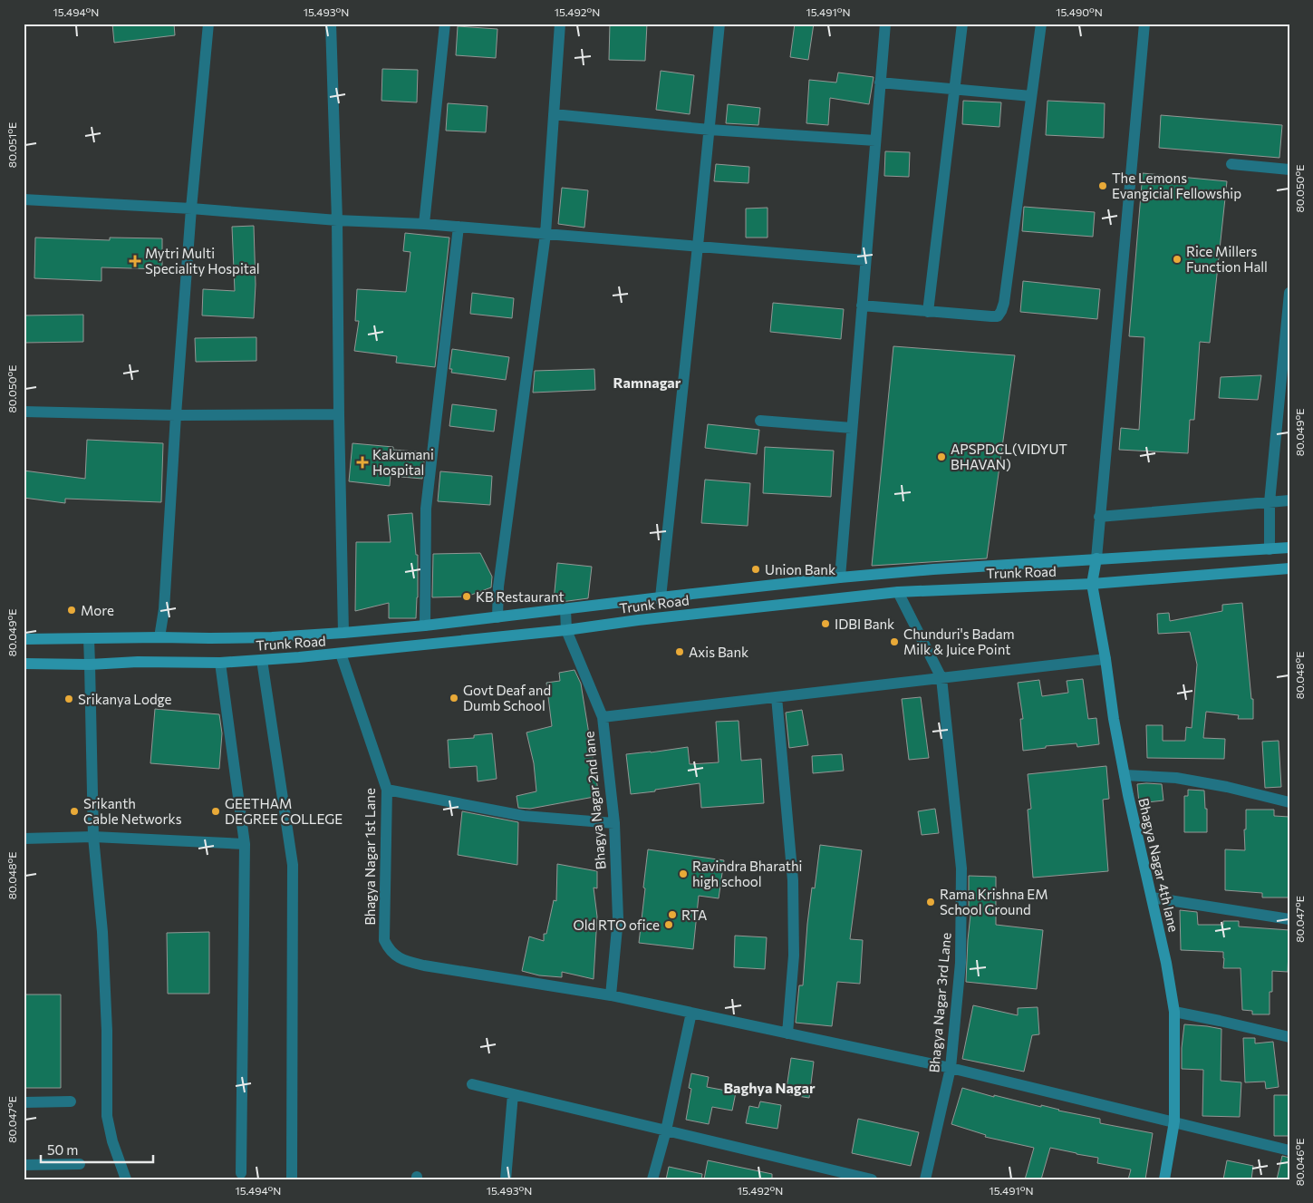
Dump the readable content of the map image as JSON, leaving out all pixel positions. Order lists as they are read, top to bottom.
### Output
{
  "streets": {
    "main road": ["Trunk Road", "Bhagya Nagar 4th lane"],
    "street": ["Bhagya Nagar 2nd lane", "Bhagya Nagar 1st Lane", "Bhagya Nagar 3rd Lane"]
  },
  "crossings": [
    ["Trunk Road", "Bhagya Nagar 2nd lane"],
    ["Trunk Road", "Bhagya Nagar 1st Lane"],
    ["Trunk Road", "Bhagya Nagar 4th lane"],
    ["Trunk Road", "Bhagya Nagar 3rd Lane"],
    ["Bhagya Nagar 2nd lane", "Bhagya Nagar 1st Lane"]
  ],
  "districts": ["Ramnagar", "Baghya Nagar"],
  "places": {
    "other": [
      "The Lemons Evangicial Fellowship",
      "Rice Millers Function Hall",
      "APSPDCL(VIDYUT BHAVAN)",
      "Union Bank",
      "KB Restaurant",
      "More",
      "IDBI Bank",
      "Chunduri's Badam Milk & Juice Point",
      "Axis Bank",
      "Govt Deaf and Dumb School",
      "Srikanya Lodge",
      "Srikanth Cable Networks",
      "GEETHAM DEGREE COLLEGE",
      "Ravindra Bharathi high school",
      "Rama Krishna EM School Ground",
      "RTA",
      "Old RTO ofice"
    ],
    "health": ["Mytri Multi Speciality Hospital", "Kakumani Hospital"]
  },
  "scale_bar": "50 m",
  "coordinates": [
    "15.494°N",
    "15.493°N",
    "15.492°N",
    "15.491°N",
    "15.490°N",
    "80.051°E",
    "80.050°E",
    "80.049°E",
    "80.048°E",
    "80.047°E",
    "80.046°E"
  ]
}
